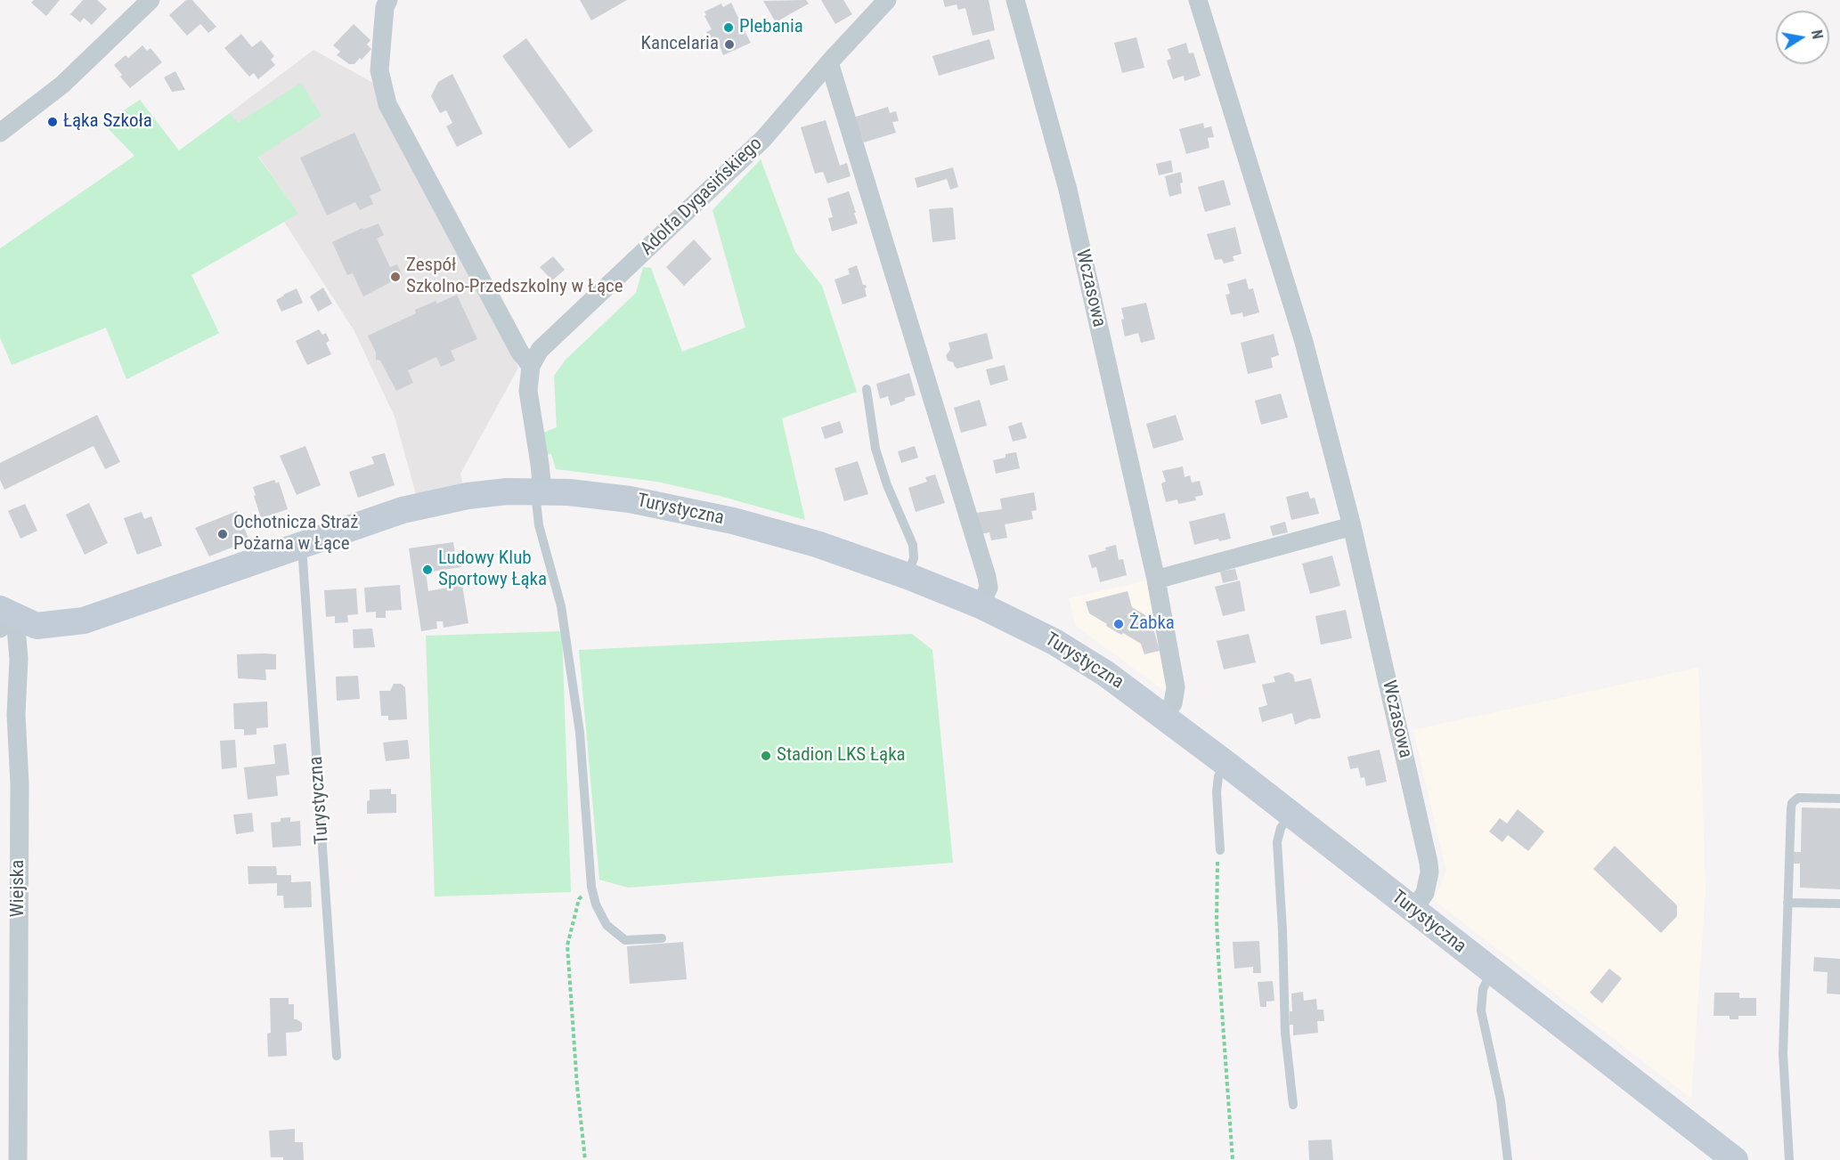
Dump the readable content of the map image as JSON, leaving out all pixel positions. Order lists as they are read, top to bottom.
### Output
{
  "streets": {
    "main road": ["Turystyczna"],
    "street": ["Adolfa Dygasińskiego", "Wczasowa", "Wiejska"]
  },
  "crossings": [
    ["Adolfa Dygasińskiego", "Turystyczna"],
    ["Wczasowa", "Turystyczna"],
    ["Turystyczna", "Wiejska"]
  ],
  "places": [
    "Plebania",
    "Kancelaria",
    "Łąka Szkoła",
    "Zespół Szkolno-Przedszkolny w Łące",
    "Ochotnicza Straż Pożarna w Łące",
    "Ludowy Klub Sportowy Łąka",
    "Żabka",
    "Stadion LKS Łąka"
  ],
  "north": "right"
}
